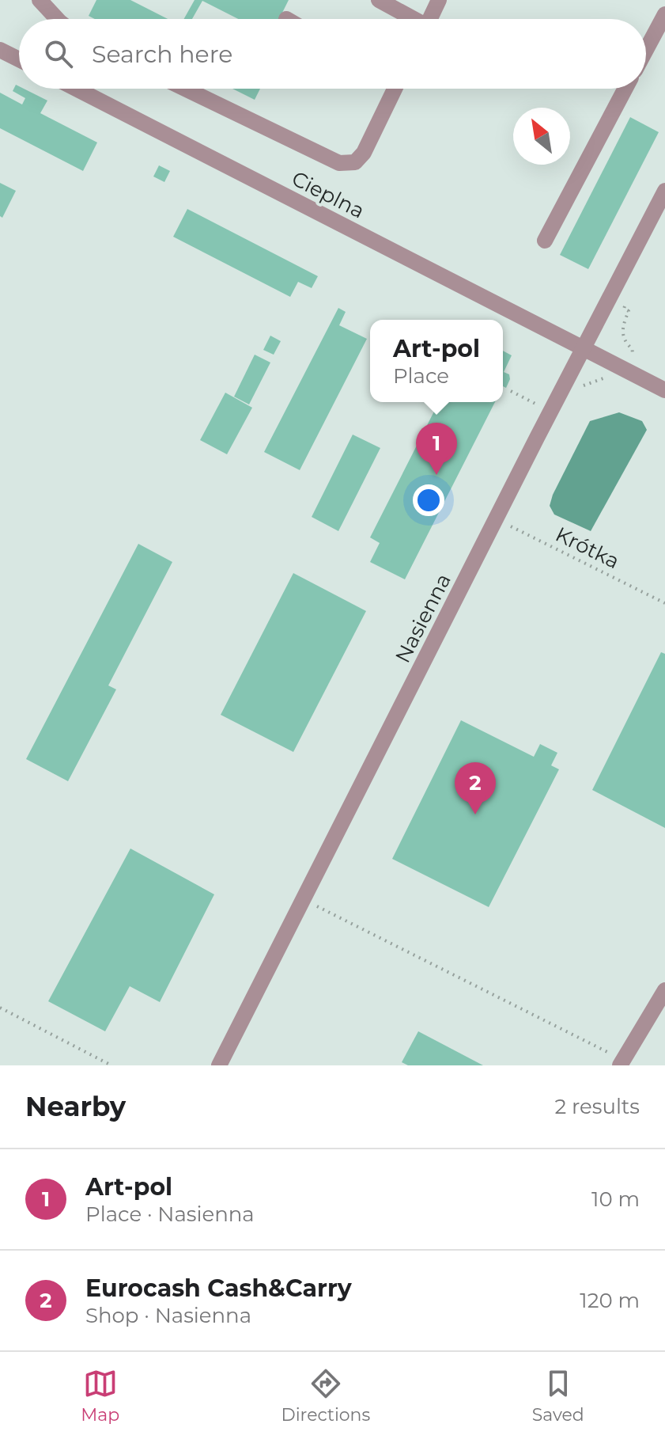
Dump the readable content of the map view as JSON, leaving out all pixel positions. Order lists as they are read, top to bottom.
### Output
{
  "streets": {
    "street": ["Cieplna", "Nasienna"],
    "path": ["Krótka"]
  },
  "crossings": [
    ["Cieplna", "Nasienna"],
    ["Krótka", "Nasienna"]
  ],
  "north": "top left",
  "page": {
    "search": "Search here",
    "popup": ["Art-pol", "Place"],
    "pins": ["1", "2"],
    "heading": ["Nearby", "2 results"],
    "list": [
      {
        "mark": "1",
        "name": "Art-pol",
        "note": "Place · Nasienna",
        "value": "10 m"
      },
      {
        "mark": "2",
        "name": "Eurocash Cash&Carry",
        "note": "Shop · Nasienna",
        "value": "120 m"
      }
    ],
    "nav": ["Map", "Directions", "Saved"]
  }
}
